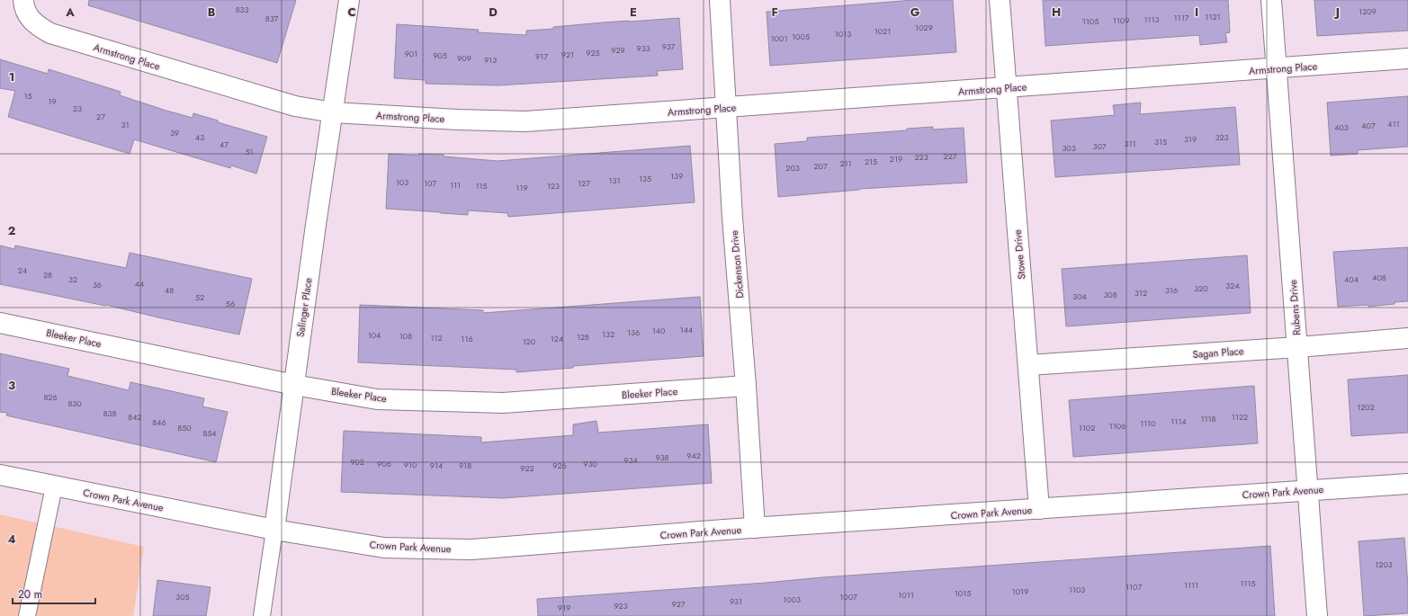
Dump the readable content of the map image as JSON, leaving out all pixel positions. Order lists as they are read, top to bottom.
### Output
{
  "streets": {
    "street": [
      "Armstrong Place",
      "Stowe Drive",
      "Dickenson Drive",
      "Salinger Place",
      "Rubens Drive",
      "Bleeker Place",
      "Sagan Place",
      "Crown Park Avenue"
    ]
  },
  "crossings": [
    ["Armstrong Place", "Stowe Drive"],
    ["Armstrong Place", "Dickenson Drive"],
    ["Armstrong Place", "Salinger Place"],
    ["Armstrong Place", "Rubens Drive"],
    ["Stowe Drive", "Sagan Place"],
    ["Stowe Drive", "Crown Park Avenue"],
    ["Dickenson Drive", "Bleeker Place"],
    ["Dickenson Drive", "Crown Park Avenue"],
    ["Salinger Place", "Bleeker Place"],
    ["Salinger Place", "Crown Park Avenue"],
    ["Rubens Drive", "Sagan Place"],
    ["Rubens Drive", "Crown Park Avenue"]
  ],
  "house_numbers": [
    "833",
    "1209",
    "1121",
    "1117",
    "837",
    "1113",
    "1109",
    "1105",
    "1029",
    "1021",
    "1013",
    "1005",
    "1001",
    "937",
    "933",
    "929",
    "925",
    "901",
    "921",
    "905",
    "917",
    "909",
    "913",
    "15",
    "19",
    "23",
    "27",
    "411",
    "31",
    "407",
    "403",
    "39",
    "43",
    "323",
    "319",
    "315",
    "311",
    "47",
    "307",
    "303",
    "51",
    "227",
    "223",
    "219",
    "215",
    "211",
    "207",
    "203",
    "139",
    "135",
    "131",
    "103",
    "107",
    "127",
    "111",
    "115",
    "123",
    "119",
    "24",
    "28",
    "408",
    "32",
    "404",
    "44",
    "36",
    "324",
    "320",
    "48",
    "316",
    "312",
    "308",
    "304",
    "52",
    "56",
    "144",
    "140",
    "136",
    "132",
    "104",
    "108",
    "128",
    "112",
    "116",
    "124",
    "120",
    "826",
    "830",
    "1202",
    "838",
    "842",
    "1122",
    "1118",
    "1114",
    "846",
    "1110",
    "1106",
    "850",
    "1102",
    "854",
    "942",
    "938",
    "934",
    "902",
    "906",
    "930",
    "910",
    "914",
    "918",
    "926",
    "922",
    "1203",
    "1115",
    "1111",
    "1107",
    "1103",
    "1019",
    "1015",
    "1011",
    "305",
    "1007",
    "1003",
    "931",
    "927",
    "923",
    "919"
  ],
  "scale_bar": "20 m",
  "grid": {
    "columns": [
      "A",
      "B",
      "C",
      "D",
      "E",
      "F",
      "G",
      "H",
      "I",
      "J"
    ],
    "rows": [
      "1",
      "2",
      "3",
      "4"
    ]
  }
}
